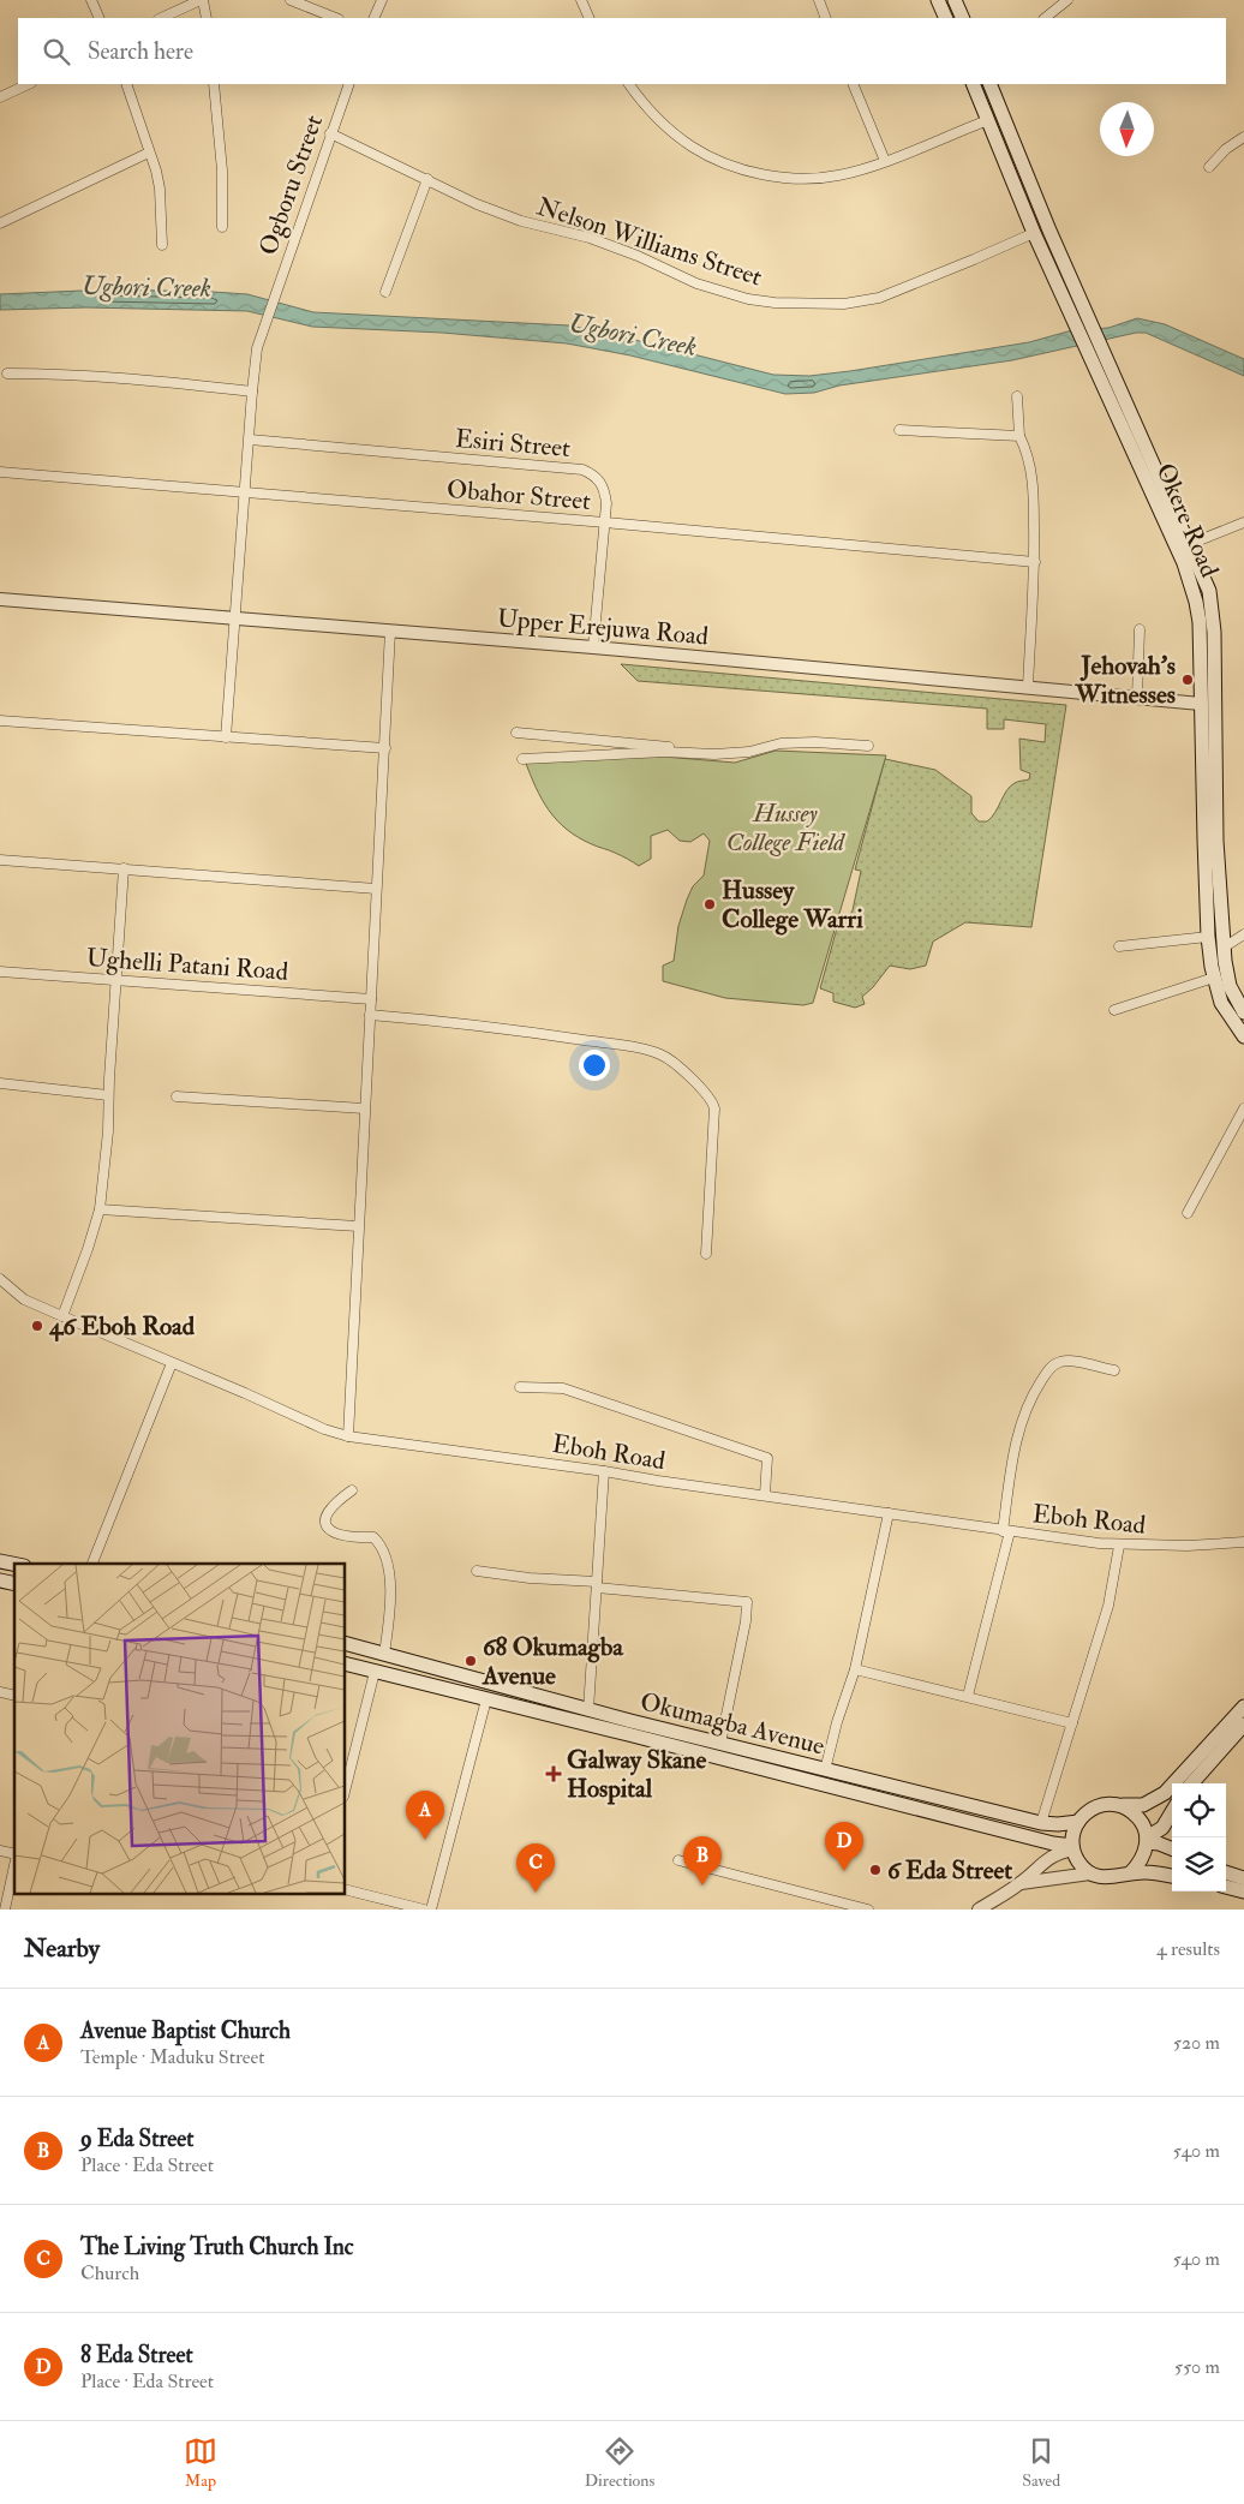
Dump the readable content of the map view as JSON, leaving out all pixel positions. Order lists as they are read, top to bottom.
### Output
{
  "streets": {
    "main road": ["Okere Road", "Okumagba Avenue"],
    "street": [
      "Ogboru Street",
      "Nelson Williams Street",
      "Esiri Street",
      "Obahor Street",
      "Upper Erejuwa Road",
      "Ughelli Patani Road",
      "Eboh Road"
    ]
  },
  "crossings": [
    ["Ogboru Street", "Nelson Williams Street"],
    ["Ogboru Street", "Esiri Street"],
    ["Ogboru Street", "Obahor Street"],
    ["Ogboru Street", "Upper Erejuwa Road"],
    ["Nelson Williams Street", "Okere Road"],
    ["Esiri Street", "Obahor Street"],
    ["Esiri Street", "Upper Erejuwa Road"],
    ["Okere Road", "Upper Erejuwa Road"]
  ],
  "water": ["Ugbori Creek"],
  "parks": ["Hussey College Field"],
  "places": {
    "other": [
      "Jehovah's Witnesses",
      "Hussey College Warri",
      "46 Eboh Road",
      "68 Okumagba Avenue",
      "6 Eda Street"
    ],
    "health": ["Galway Skane Hospital"]
  },
  "north": "bottom",
  "page": {
    "search": "Search here",
    "pins": [
      "A",
      "D",
      "B",
      "C"
    ],
    "heading": ["Nearby", "4 results"],
    "list": [
      {
        "mark": "A",
        "name": "Avenue Baptist Church",
        "note": "Temple · Maduku Street",
        "value": "520 m"
      },
      {
        "mark": "B",
        "name": "9 Eda Street",
        "note": "Place · Eda Street",
        "value": "540 m"
      },
      {
        "mark": "C",
        "name": "The Living Truth Church Inc",
        "note": "Church",
        "value": "540 m"
      },
      {
        "mark": "D",
        "name": "8 Eda Street",
        "note": "Place · Eda Street",
        "value": "550 m"
      }
    ],
    "nav": ["Map", "Directions", "Saved"]
  }
}
